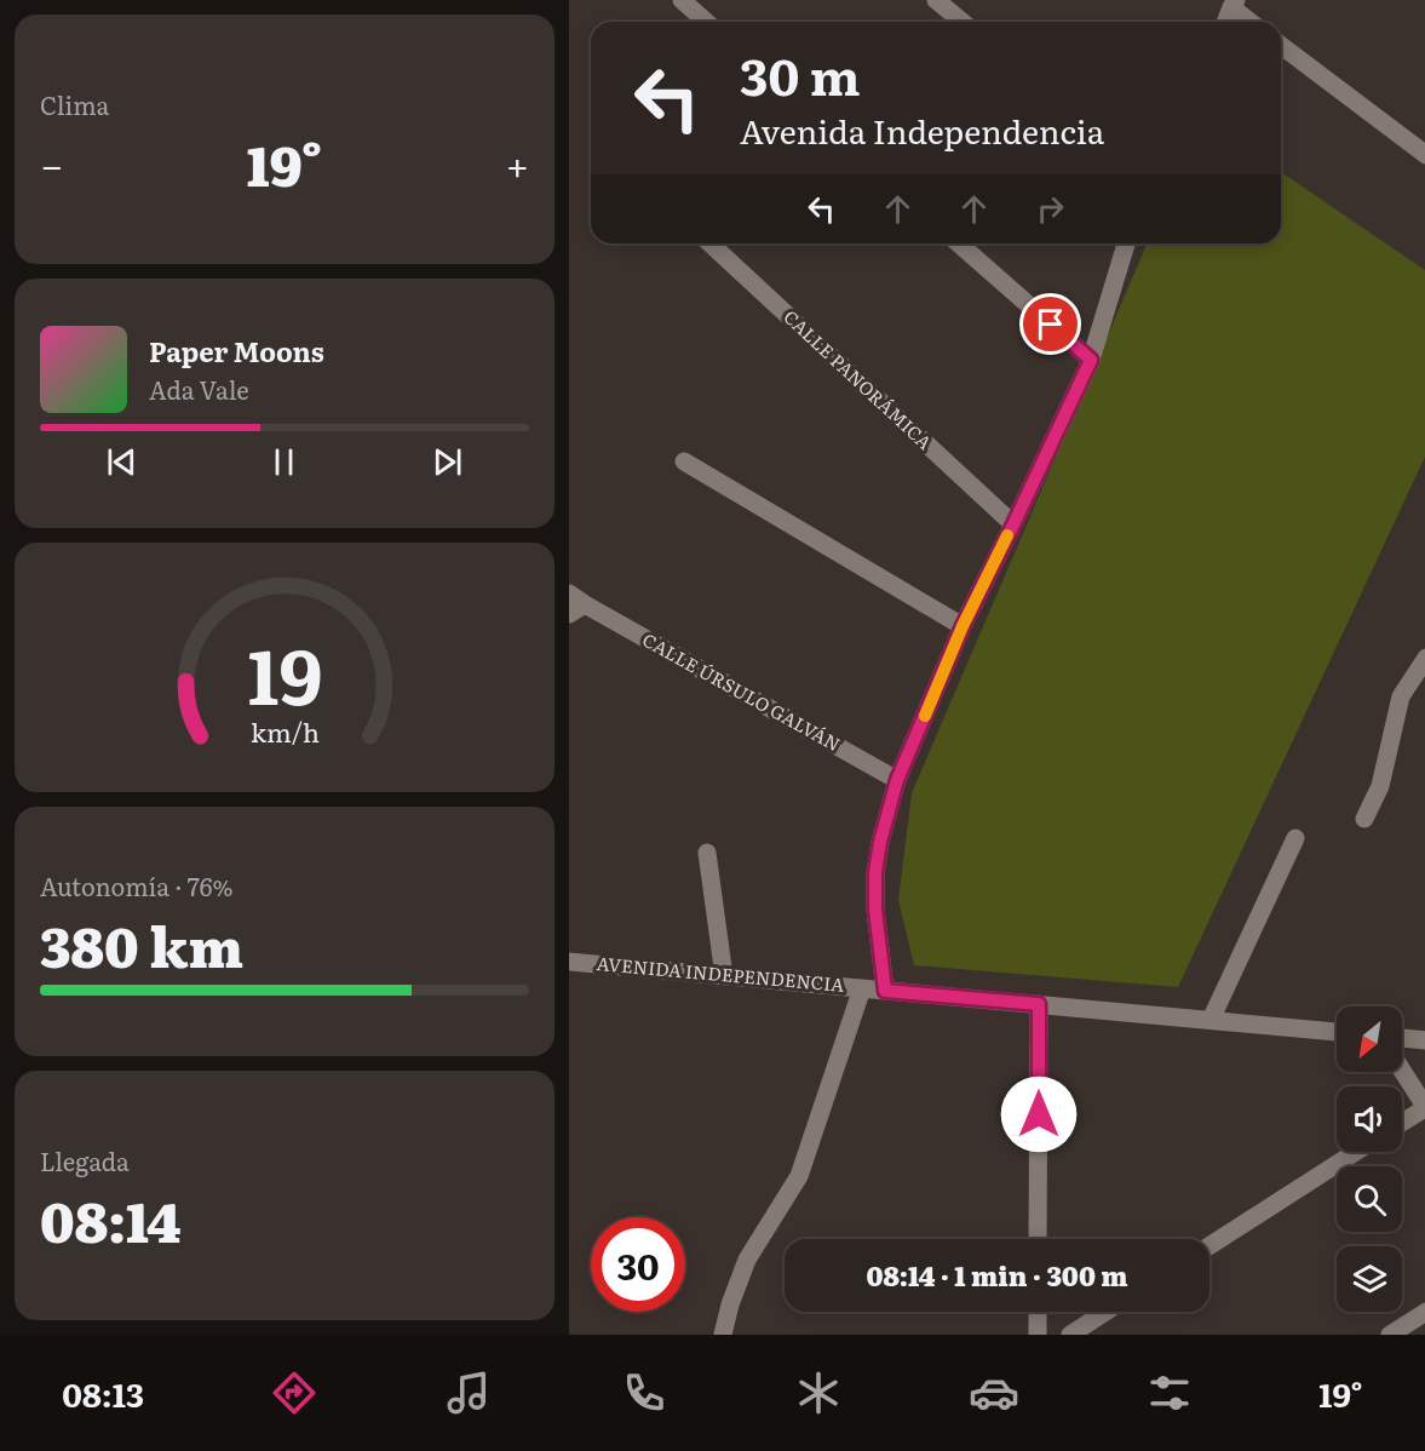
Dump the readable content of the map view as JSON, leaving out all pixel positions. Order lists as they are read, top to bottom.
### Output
{
  "streets": {
    "street": ["CALLE PANORÁMICA", "CALLE ÚRSULO GALVÁN", "AVENIDA INDEPENDENCIA"]
  },
  "north": "bottom left",
  "page": {
    "tile": [
      "Clima",
      ["Autonomía · 76%", "380 km"],
      ["Llegada", "08:14"]
    ],
    "turn": ["30 m", "Avenida Independencia"],
    "heat": ["−", "19°", "+"],
    "song": ["Paper Moons", "Ada Vale"],
    "limit": "30",
    "trip": "08:14 · 1 min · 300 m",
    "tabs": ["08:13", "19°"],
    "gauge": ["19", "km/h"]
  }
}
